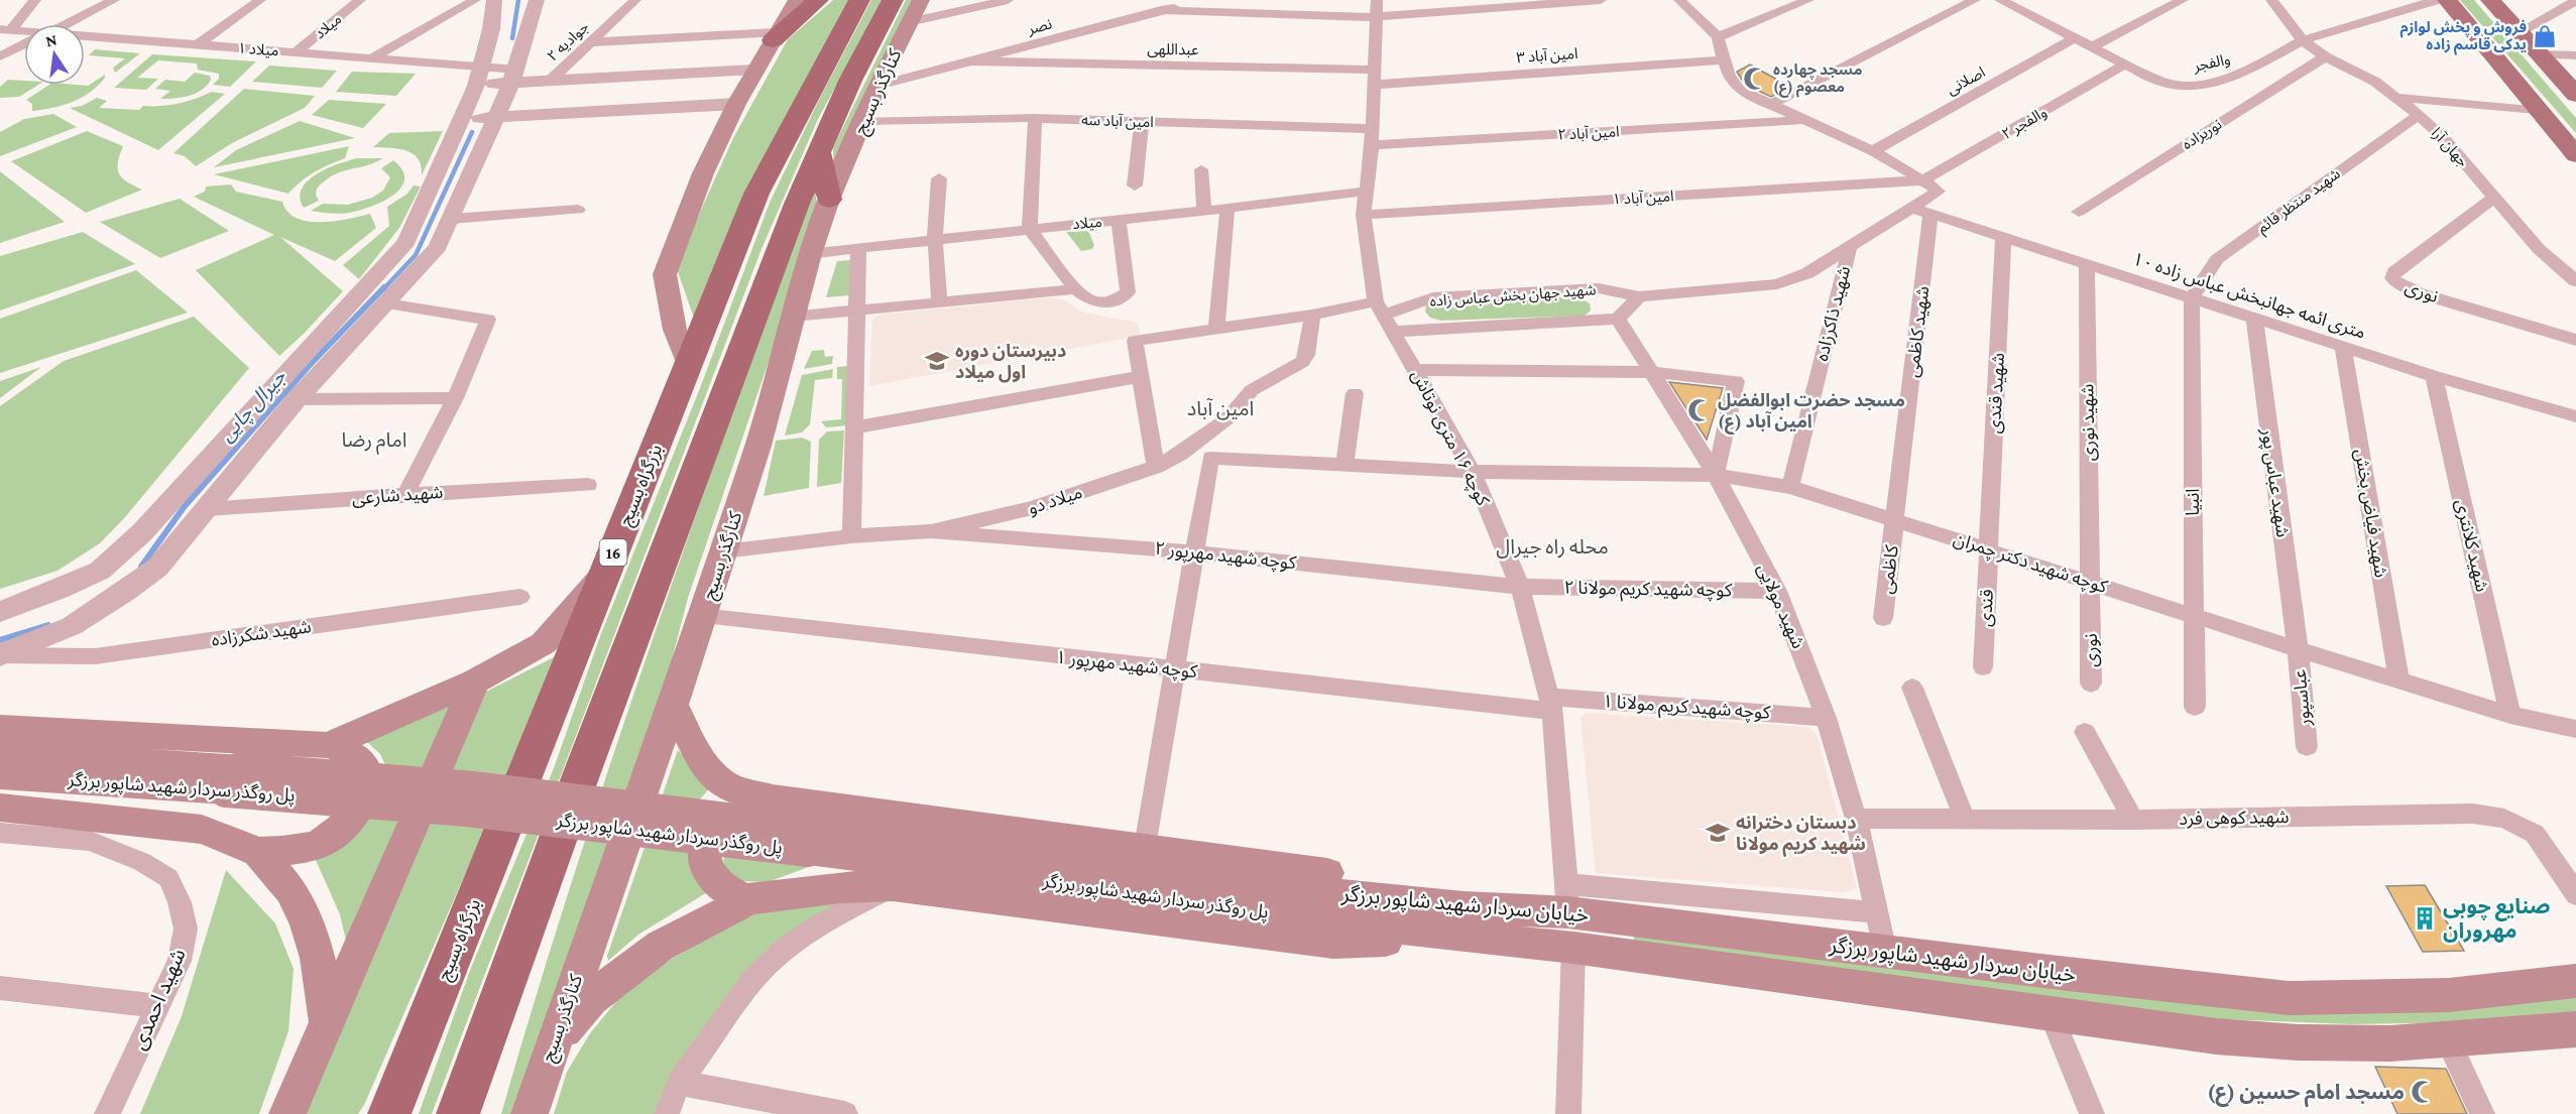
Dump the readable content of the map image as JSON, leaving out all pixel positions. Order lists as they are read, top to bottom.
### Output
{
  "streets": {
    "highway": ["بزرگراه بسیج", "16"],
    "main road": ["کنارگذر بسیج", "پل روگذر سردار شهید شاپور برزگر", "خیابان سردار شهید شاپور برزگر"],
    "street": [
      "میلاد",
      "نصر",
      "جوادیه ۲",
      "میلاد ۱",
      "عبداللهی",
      "۳ امین آباد",
      "والفجر",
      "اصلانی",
      "امین آباد سه",
      "والفجر ۲",
      "۲ امین آباد",
      "نوریزاده",
      "جهان آرا",
      "۱ امین آباد",
      "شهید منتظر قائم",
      "نوری",
      "شهید جهان بخش عباس زاده",
      "۱۰ متری ائمه جهانبخش عباس زاده",
      "شهید ذاکرزاده",
      "شهید کاظمی",
      "شهید قندی",
      "شهید نوری",
      "کوچه ۱۶ متری نوتاش",
      "شهید عباس پور",
      "شهید شارعی",
      "میلاد دو",
      "انبیا",
      "شهید فیاض بخش",
      "شهید کلانتری",
      "کوچه شهید مهرپور ۲",
      "کوچه شهید دکتر چمران",
      "کاظمی",
      "کوچه شهید کریم مولانا ۲",
      "شهید مولایی",
      "قندی",
      "شهید شکرزاده",
      "کوچه شهید مهرپور ۱",
      "عباسپور",
      "کوچه شهید کریم مولانا ۱",
      "شهید کوهی فرد",
      "شهید احمدی"
    ]
  },
  "crossings": [
    ["میلاد", "میلاد ۱"],
    ["میلاد", "کنارگذر بسیج"],
    ["میلاد", "کوچه ۱۶ متری نوتاش"],
    ["نصر", "عبداللهی"],
    ["نصر", "کنارگذر بسیج"],
    ["جوادیه ۲", "میلاد ۱"],
    ["عبداللهی", "۳ امین آباد"],
    ["عبداللهی", "کوچه ۱۶ متری نوتاش"],
    ["۳ امین آباد", "کوچه ۱۶ متری نوتاش"],
    ["والفجر", "اصلانی"],
    ["والفجر", "والفجر ۲"],
    ["والفجر", "جهان آرا"],
    ["کنارگذر بسیج", "امین آباد سه"],
    ["کنارگذر بسیج", "میلاد دو"],
    ["کنارگذر بسیج", "کوچه شهید مهرپور ۱"],
    ["امین آباد سه", "۲ امین آباد"],
    ["امین آباد سه", "کوچه ۱۶ متری نوتاش"],
    ["والفجر ۲", "۱ امین آباد"],
    ["والفجر ۲", "شهید جهان بخش عباس زاده"],
    ["۲ امین آباد", "کوچه ۱۶ متری نوتاش"],
    ["نوریزاده", "جهان آرا"],
    ["جهان آرا", "شهید منتظر قائم"],
    ["جهان آرا", "نوری"],
    ["۱ امین آباد", "شهید جهان بخش عباس زاده"],
    ["۱ امین آباد", "کوچه ۱۶ متری نوتاش"],
    ["شهید منتظر قائم", "۱۰ متری ائمه جهانبخش عباس زاده"],
    ["شهید منتظر قائم", "انبیا"],
    ["نوری", "شهید نوری"],
    ["نوری", "کوچه شهید دکتر چمران"],
    ["شهید جهان بخش عباس زاده", "۱۰ متری ائمه جهانبخش عباس زاده"],
    ["شهید جهان بخش عباس زاده", "شهید ذاکرزاده"],
    ["شهید جهان بخش عباس زاده", "کوچه ۱۶ متری نوتاش"],
    ["شهید جهان بخش عباس زاده", "میلاد دو"],
    ["۱۰ متری ائمه جهانبخش عباس زاده", "شهید کاظمی"],
    ["۱۰ متری ائمه جهانبخش عباس زاده", "شهید قندی"],
    ["۱۰ متری ائمه جهانبخش عباس زاده", "شهید نوری"],
    ["۱۰ متری ائمه جهانبخش عباس زاده", "شهید عباس پور"],
    ["۱۰ متری ائمه جهانبخش عباس زاده", "انبیا"],
    ["۱۰ متری ائمه جهانبخش عباس زاده", "شهید فیاض بخش"],
    ["۱۰ متری ائمه جهانبخش عباس زاده", "شهید کلانتری"],
    ["شهید ذاکرزاده", "کوچه شهید دکتر چمران"],
    ["شهید کاظمی", "کوچه شهید دکتر چمران"],
    ["شهید کاظمی", "کاظمی"],
    ["شهید قندی", "کوچه شهید دکتر چمران"],
    ["شهید قندی", "قندی"],
    ["شهید نوری", "کوچه شهید دکتر چمران"],
    ["کوچه ۱۶ متری نوتاش", "کوچه شهید مهرپور ۲"],
    ["کوچه ۱۶ متری نوتاش", "کوچه شهید دکتر چمران"],
    ["کوچه ۱۶ متری نوتاش", "کوچه شهید کریم مولانا ۲"],
    ["کوچه ۱۶ متری نوتاش", "کوچه شهید مهرپور ۱"],
    ["کوچه ۱۶ متری نوتاش", "کوچه شهید کریم مولانا ۱"],
    ["کوچه ۱۶ متری نوتاش", "خیابان سردار شهید شاپور برزگر"],
    ["شهید عباس پور", "کوچه شهید دکتر چمران"],
    ["شهید عباس پور", "عباسپور"],
    ["میلاد دو", "کوچه شهید مهرپور ۲"],
    ["انبیا", "کوچه شهید دکتر چمران"],
    ["شهید فیاض بخش", "کوچه شهید دکتر چمران"],
    ["شهید کلانتری", "کوچه شهید دکتر چمران"],
    ["کوچه شهید مهرپور ۲", "کوچه شهید دکتر چمران"],
    ["کوچه شهید مهرپور ۲", "کوچه شهید کریم مولانا ۲"],
    ["کوچه شهید دکتر چمران", "کاظمی"],
    ["کوچه شهید دکتر چمران", "شهید مولایی"],
    ["کوچه شهید دکتر چمران", "قندی"],
    ["کوچه شهید دکتر چمران", "عباسپور"],
    ["کوچه شهید کریم مولانا ۲", "شهید مولایی"],
    ["شهید مولایی", "کوچه شهید کریم مولانا ۱"],
    ["شهید مولایی", "شهید کوهی فرد"],
    ["شهید مولایی", "خیابان سردار شهید شاپور برزگر"],
    ["کوچه شهید مهرپور ۱", "کوچه شهید کریم مولانا ۱"],
    ["پل روگذر سردار شهید شاپور برزگر", "خیابان سردار شهید شاپور برزگر"]
  ],
  "districts": ["امین آباد", "امام رضا", "محله راه جیرال"],
  "water": ["جیرال چایی"],
  "places": {
    "shop": ["فروش و پخش لوازم یدکی قاسم زاده"],
    "mosque": ["مسجد چهارده معصوم (ع)", "مسجد حضرت ابوالفضل (ع) امین آباد", "مسجد امام حسین (ع)"],
    "school or university": ["دبیرستان دوره اول میلاد", "دبستان دخترانه شهید کریم مولانا"],
    "building": ["صنایع چوبی مهروران"]
  },
  "north": "top"
}
